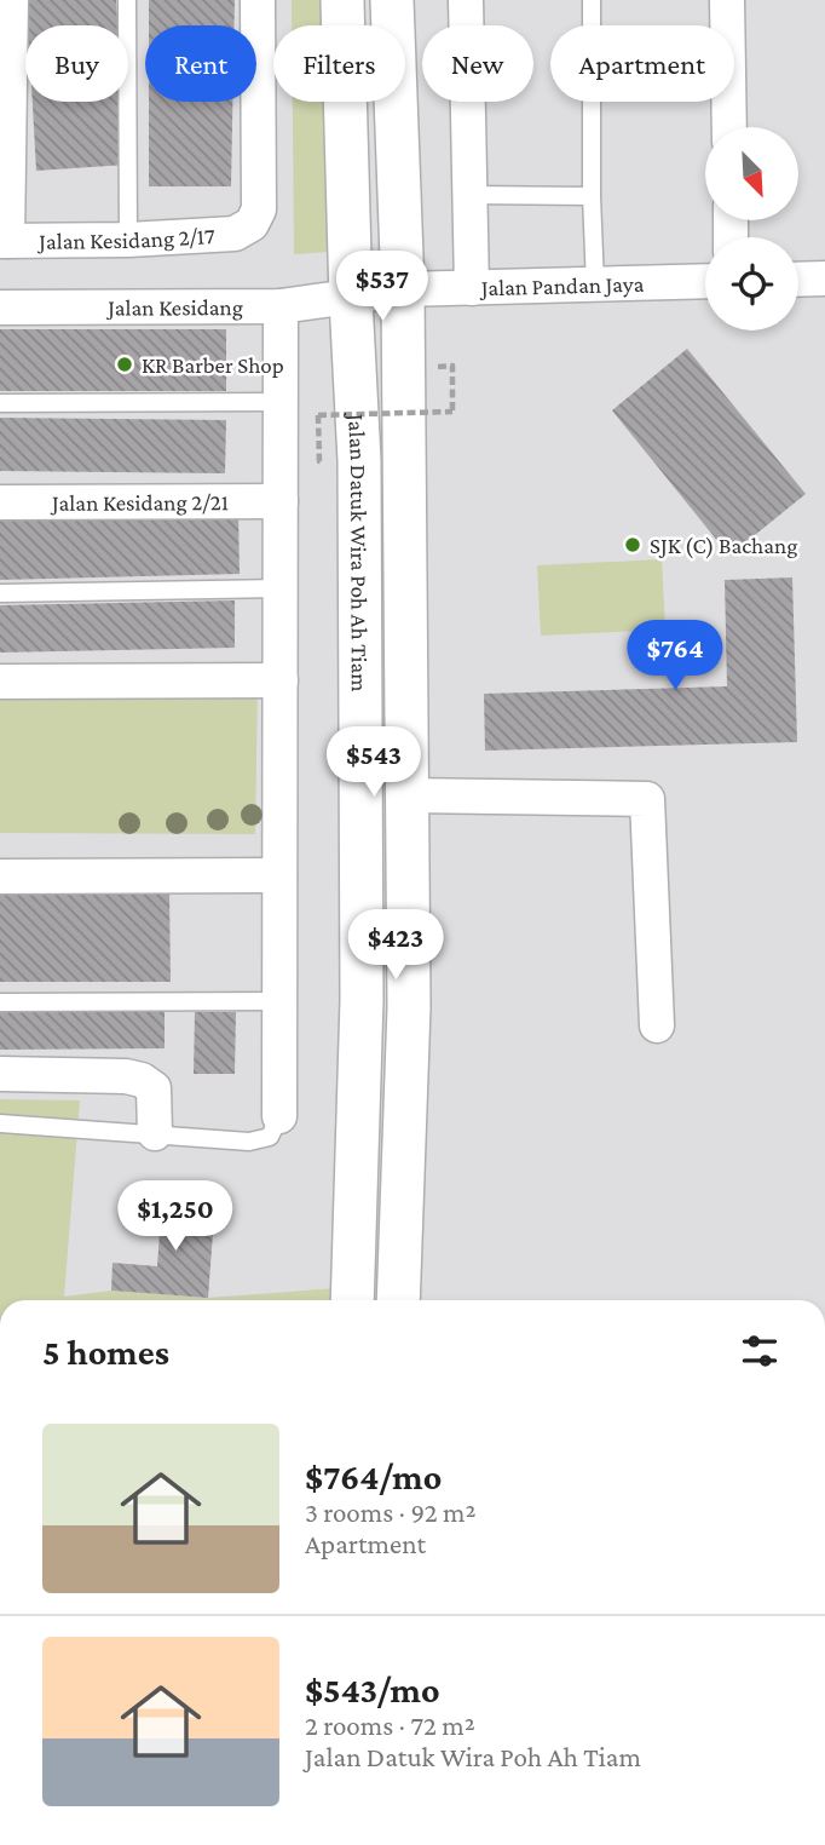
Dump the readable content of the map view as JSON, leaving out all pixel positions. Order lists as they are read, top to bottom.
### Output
{
  "streets": {
    "street": [
      "Jalan Kesidang 2/17",
      "Jalan Pandan Jaya",
      "Jalan Kesidang",
      "Jalan Kesidang 2/21",
      "Jalan Datuk Wira Poh Ah Tiam"
    ]
  },
  "crossings": [
    ["Jalan Pandan Jaya", "Jalan Kesidang"],
    ["Jalan Pandan Jaya", "Jalan Datuk Wira Poh Ah Tiam"],
    ["Jalan Kesidang", "Jalan Datuk Wira Poh Ah Tiam"]
  ],
  "places": ["KR Barber Shop", "SJK (C) Bachang"],
  "north": "bottom right",
  "page": {
    "chip": [
      "Buy",
      "Rent",
      "Filters",
      "New",
      "Apartment"
    ],
    "price": [
      "$537",
      "$764",
      "$543",
      "$423",
      "$1,250"
    ],
    "heading": "5 homes",
    "list": [
      {
        "name": "$764/mo",
        "note": "3 rooms · 92 m² · Apartment"
      },
      {
        "name": "$543/mo",
        "note": "2 rooms · 72 m² · Jalan Datuk Wira Poh Ah Tiam"
      }
    ]
  }
}
